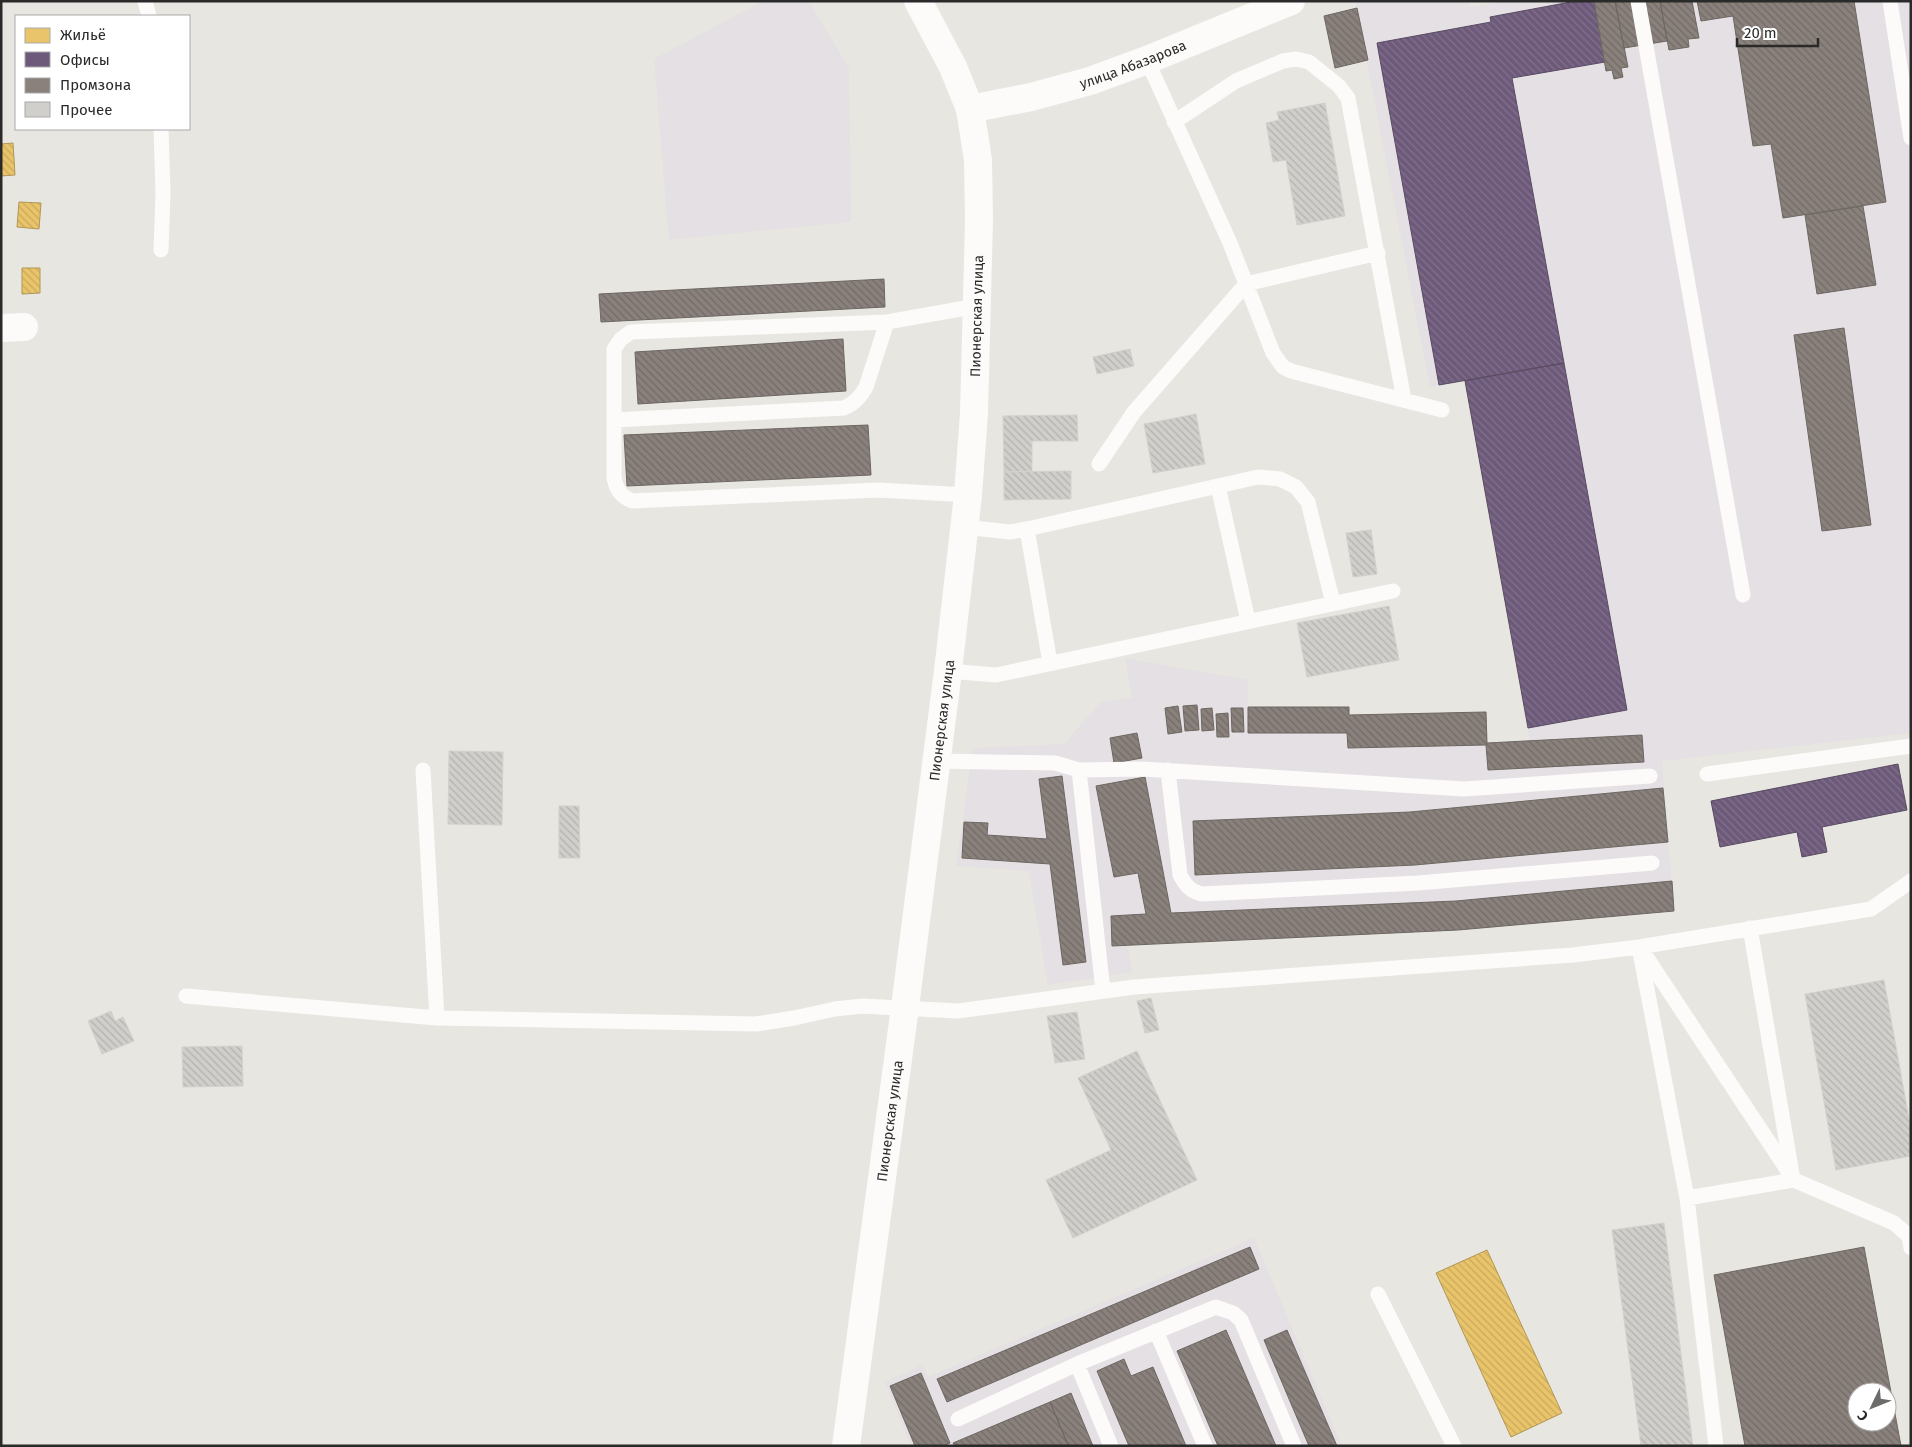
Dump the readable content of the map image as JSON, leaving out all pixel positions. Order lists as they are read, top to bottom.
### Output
{
  "streets": {
    "street": ["улица Абазарова", "Пионерская улица"]
  },
  "crossings": [
    ["улица Абазарова", "Пионерская улица"]
  ],
  "legend": [
    "Жильё",
    "Офисы",
    "Промзона",
    "Прочее"
  ],
  "scale_bar": "20 m",
  "north": "bottom left"
}
